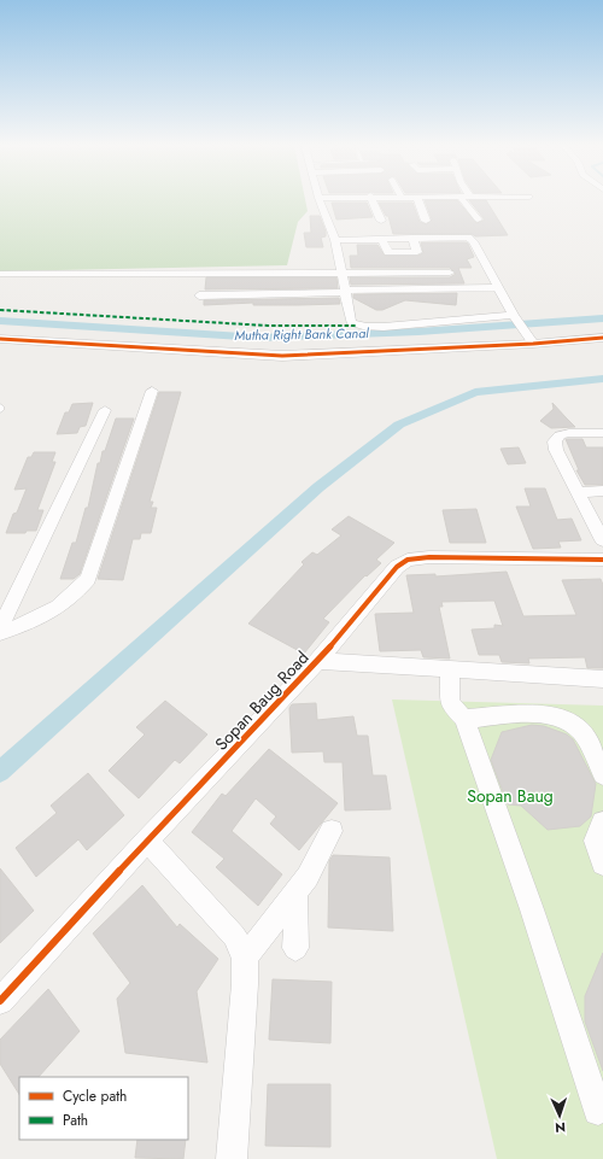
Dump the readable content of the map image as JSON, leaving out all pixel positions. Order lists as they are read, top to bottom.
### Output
{
  "streets": {
    "street": ["Sopan Baug Road"]
  },
  "water": ["Mutha Right Bank Canal"],
  "parks": ["Sopan Baug"],
  "legend": ["Cycle path", "Path"],
  "north": "bottom"
}
